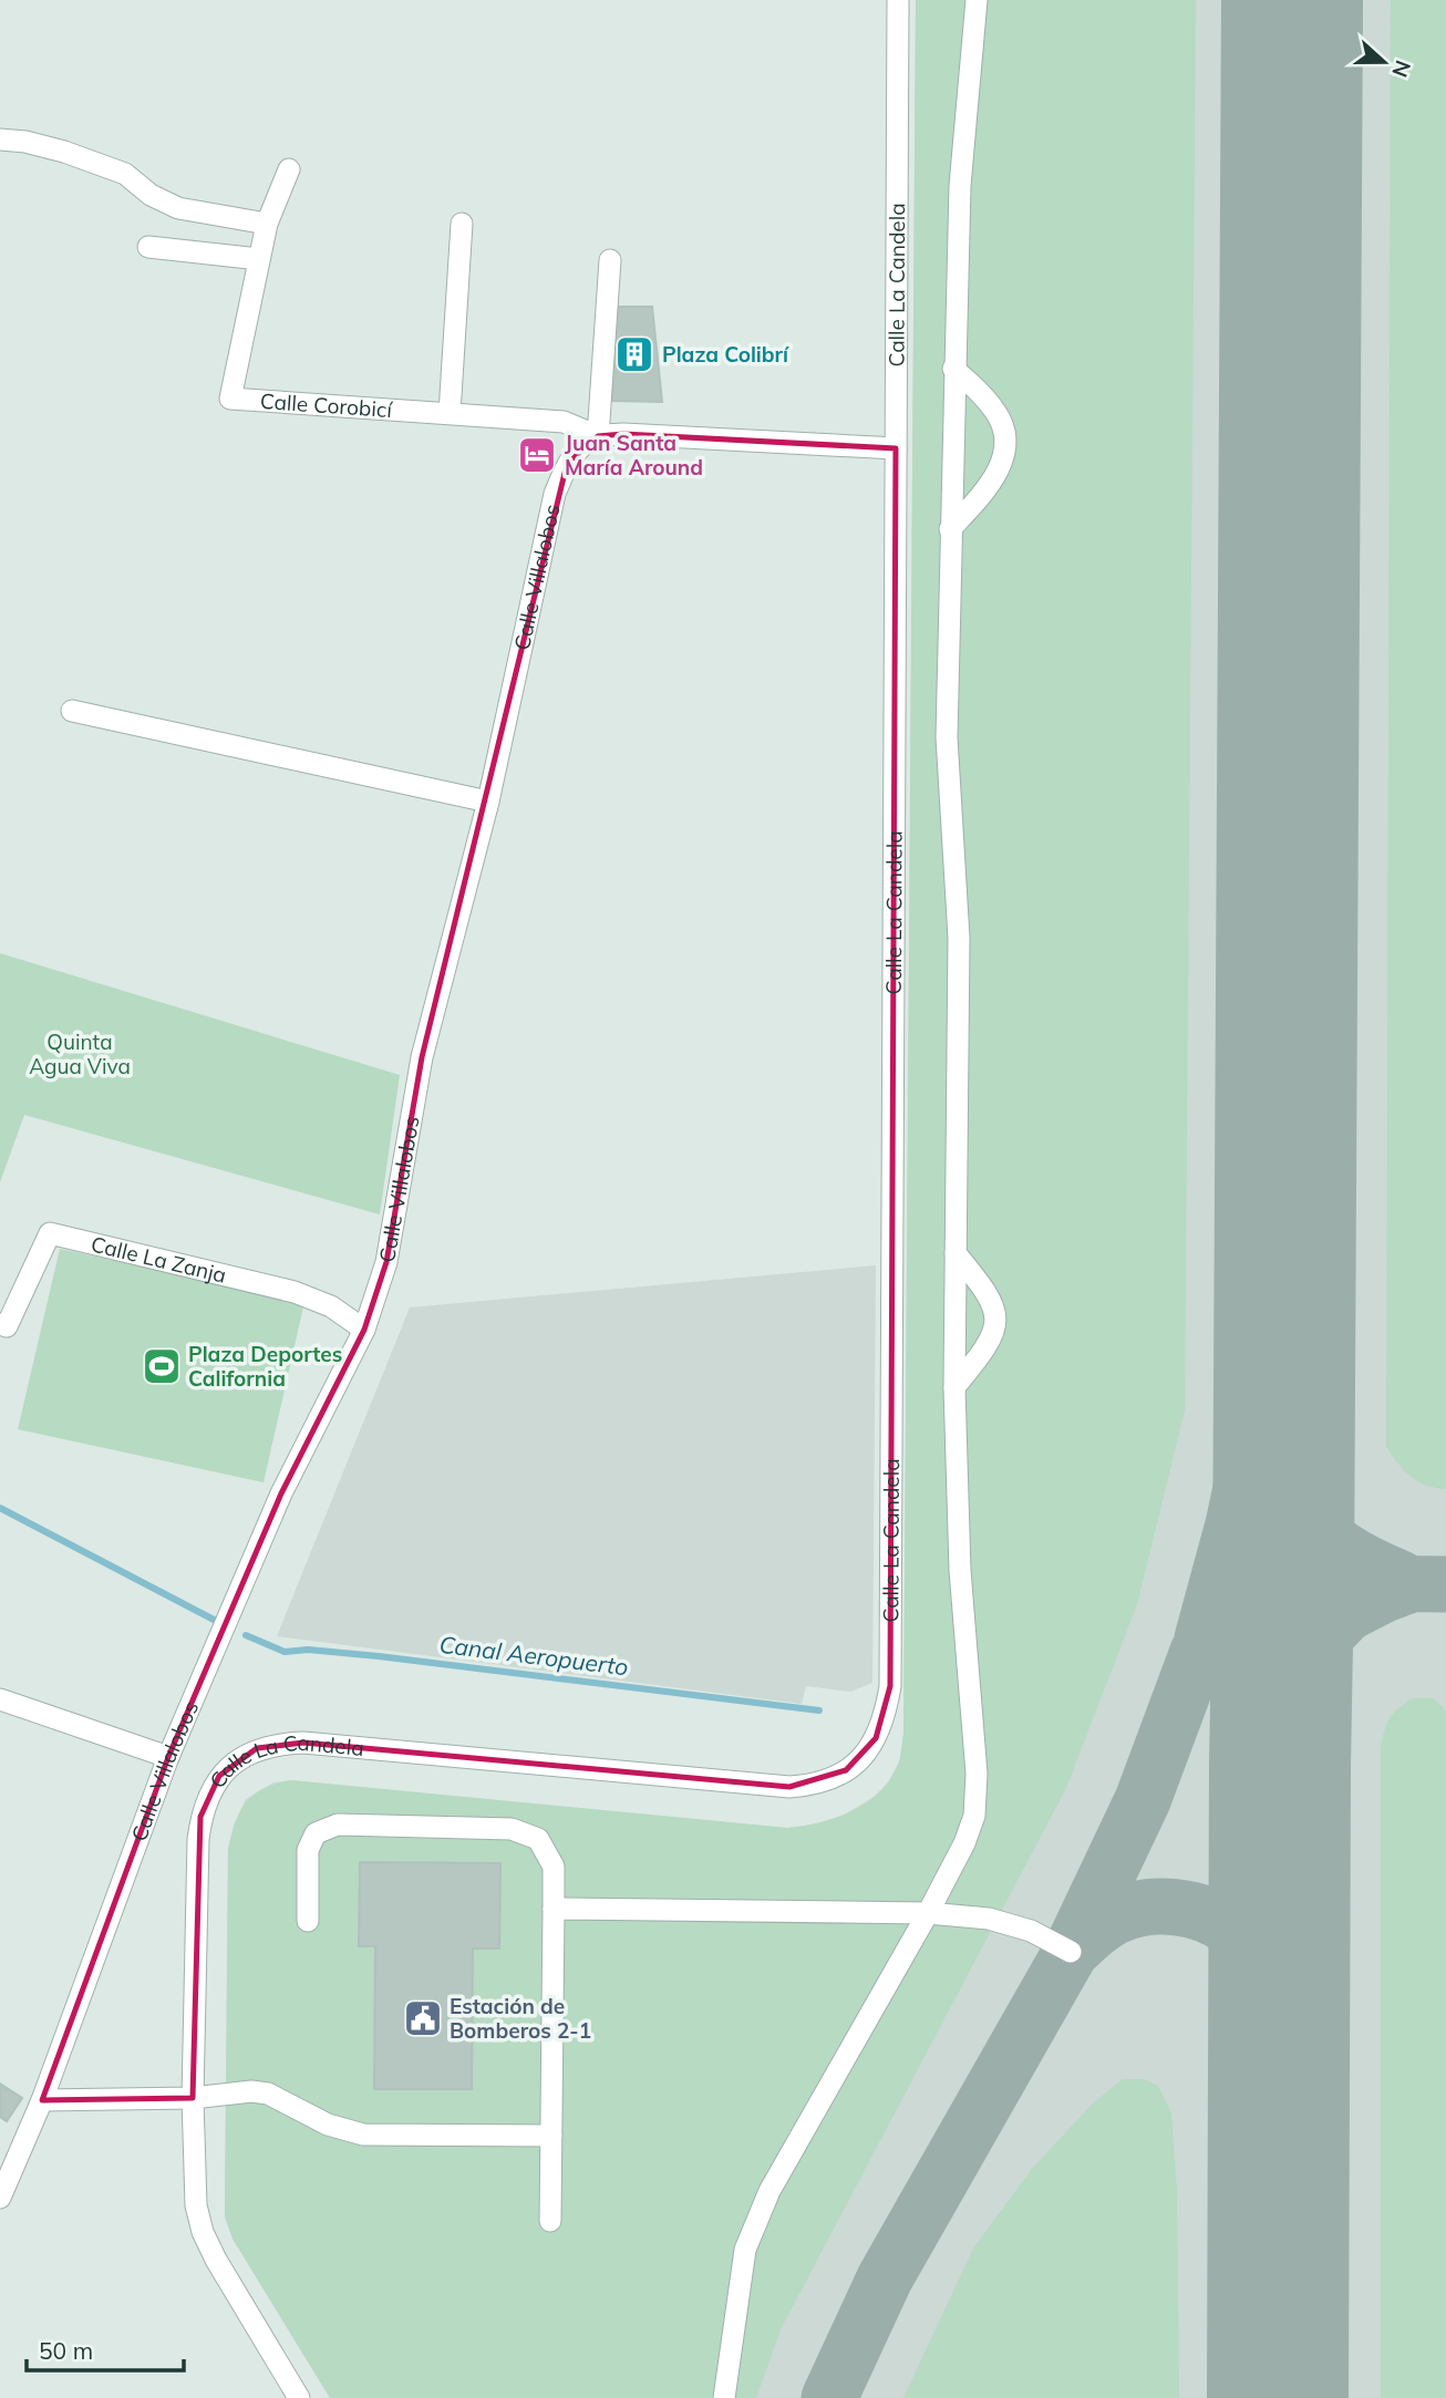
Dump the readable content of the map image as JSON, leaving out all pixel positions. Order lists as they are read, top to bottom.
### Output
{
  "streets": {
    "street": [
      "Calle La Candela",
      "Calle Corobicí",
      "Calle Villalobos",
      "Calle La Zanja"
    ]
  },
  "crossings": [
    ["Calle Corobicí", "Calle Villalobos"],
    ["Calle Villalobos", "Calle La Zanja"]
  ],
  "water": ["Canal Aeropuerto"],
  "parks": ["Quinta Agua Viva"],
  "places": {
    "building": ["Plaza Colibrí"],
    "hotel": ["Juan Santa María Around"],
    "sports": ["Plaza Deportes California"],
    "public building": ["Estación de Bomberos 2-1"]
  },
  "scale_bar": "50 m",
  "north": "right"
}
